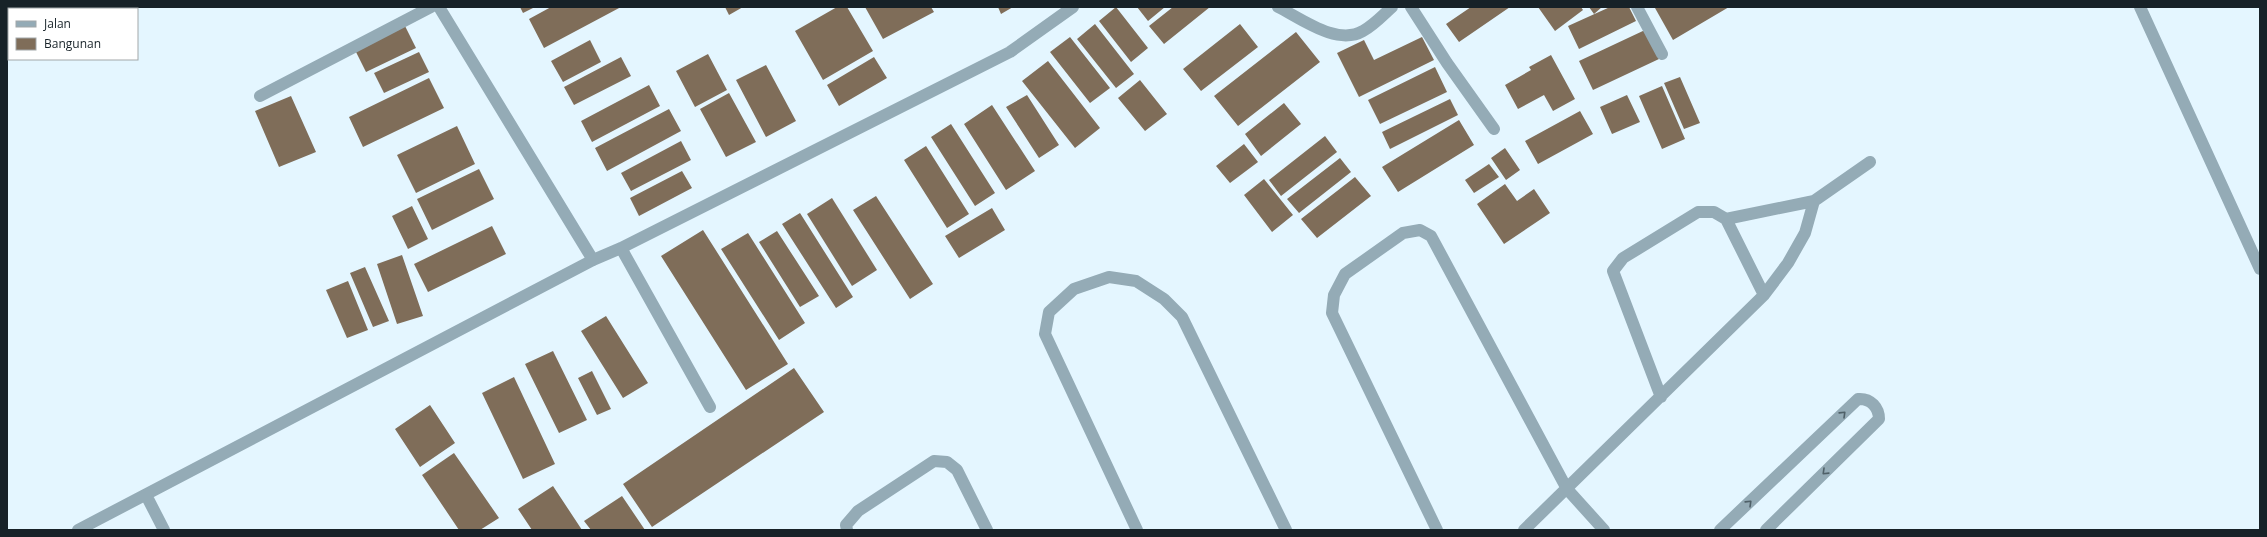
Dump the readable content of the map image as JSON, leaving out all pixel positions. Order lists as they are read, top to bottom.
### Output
{
  "legend": ["Jalan", "Bangunan"]
}
